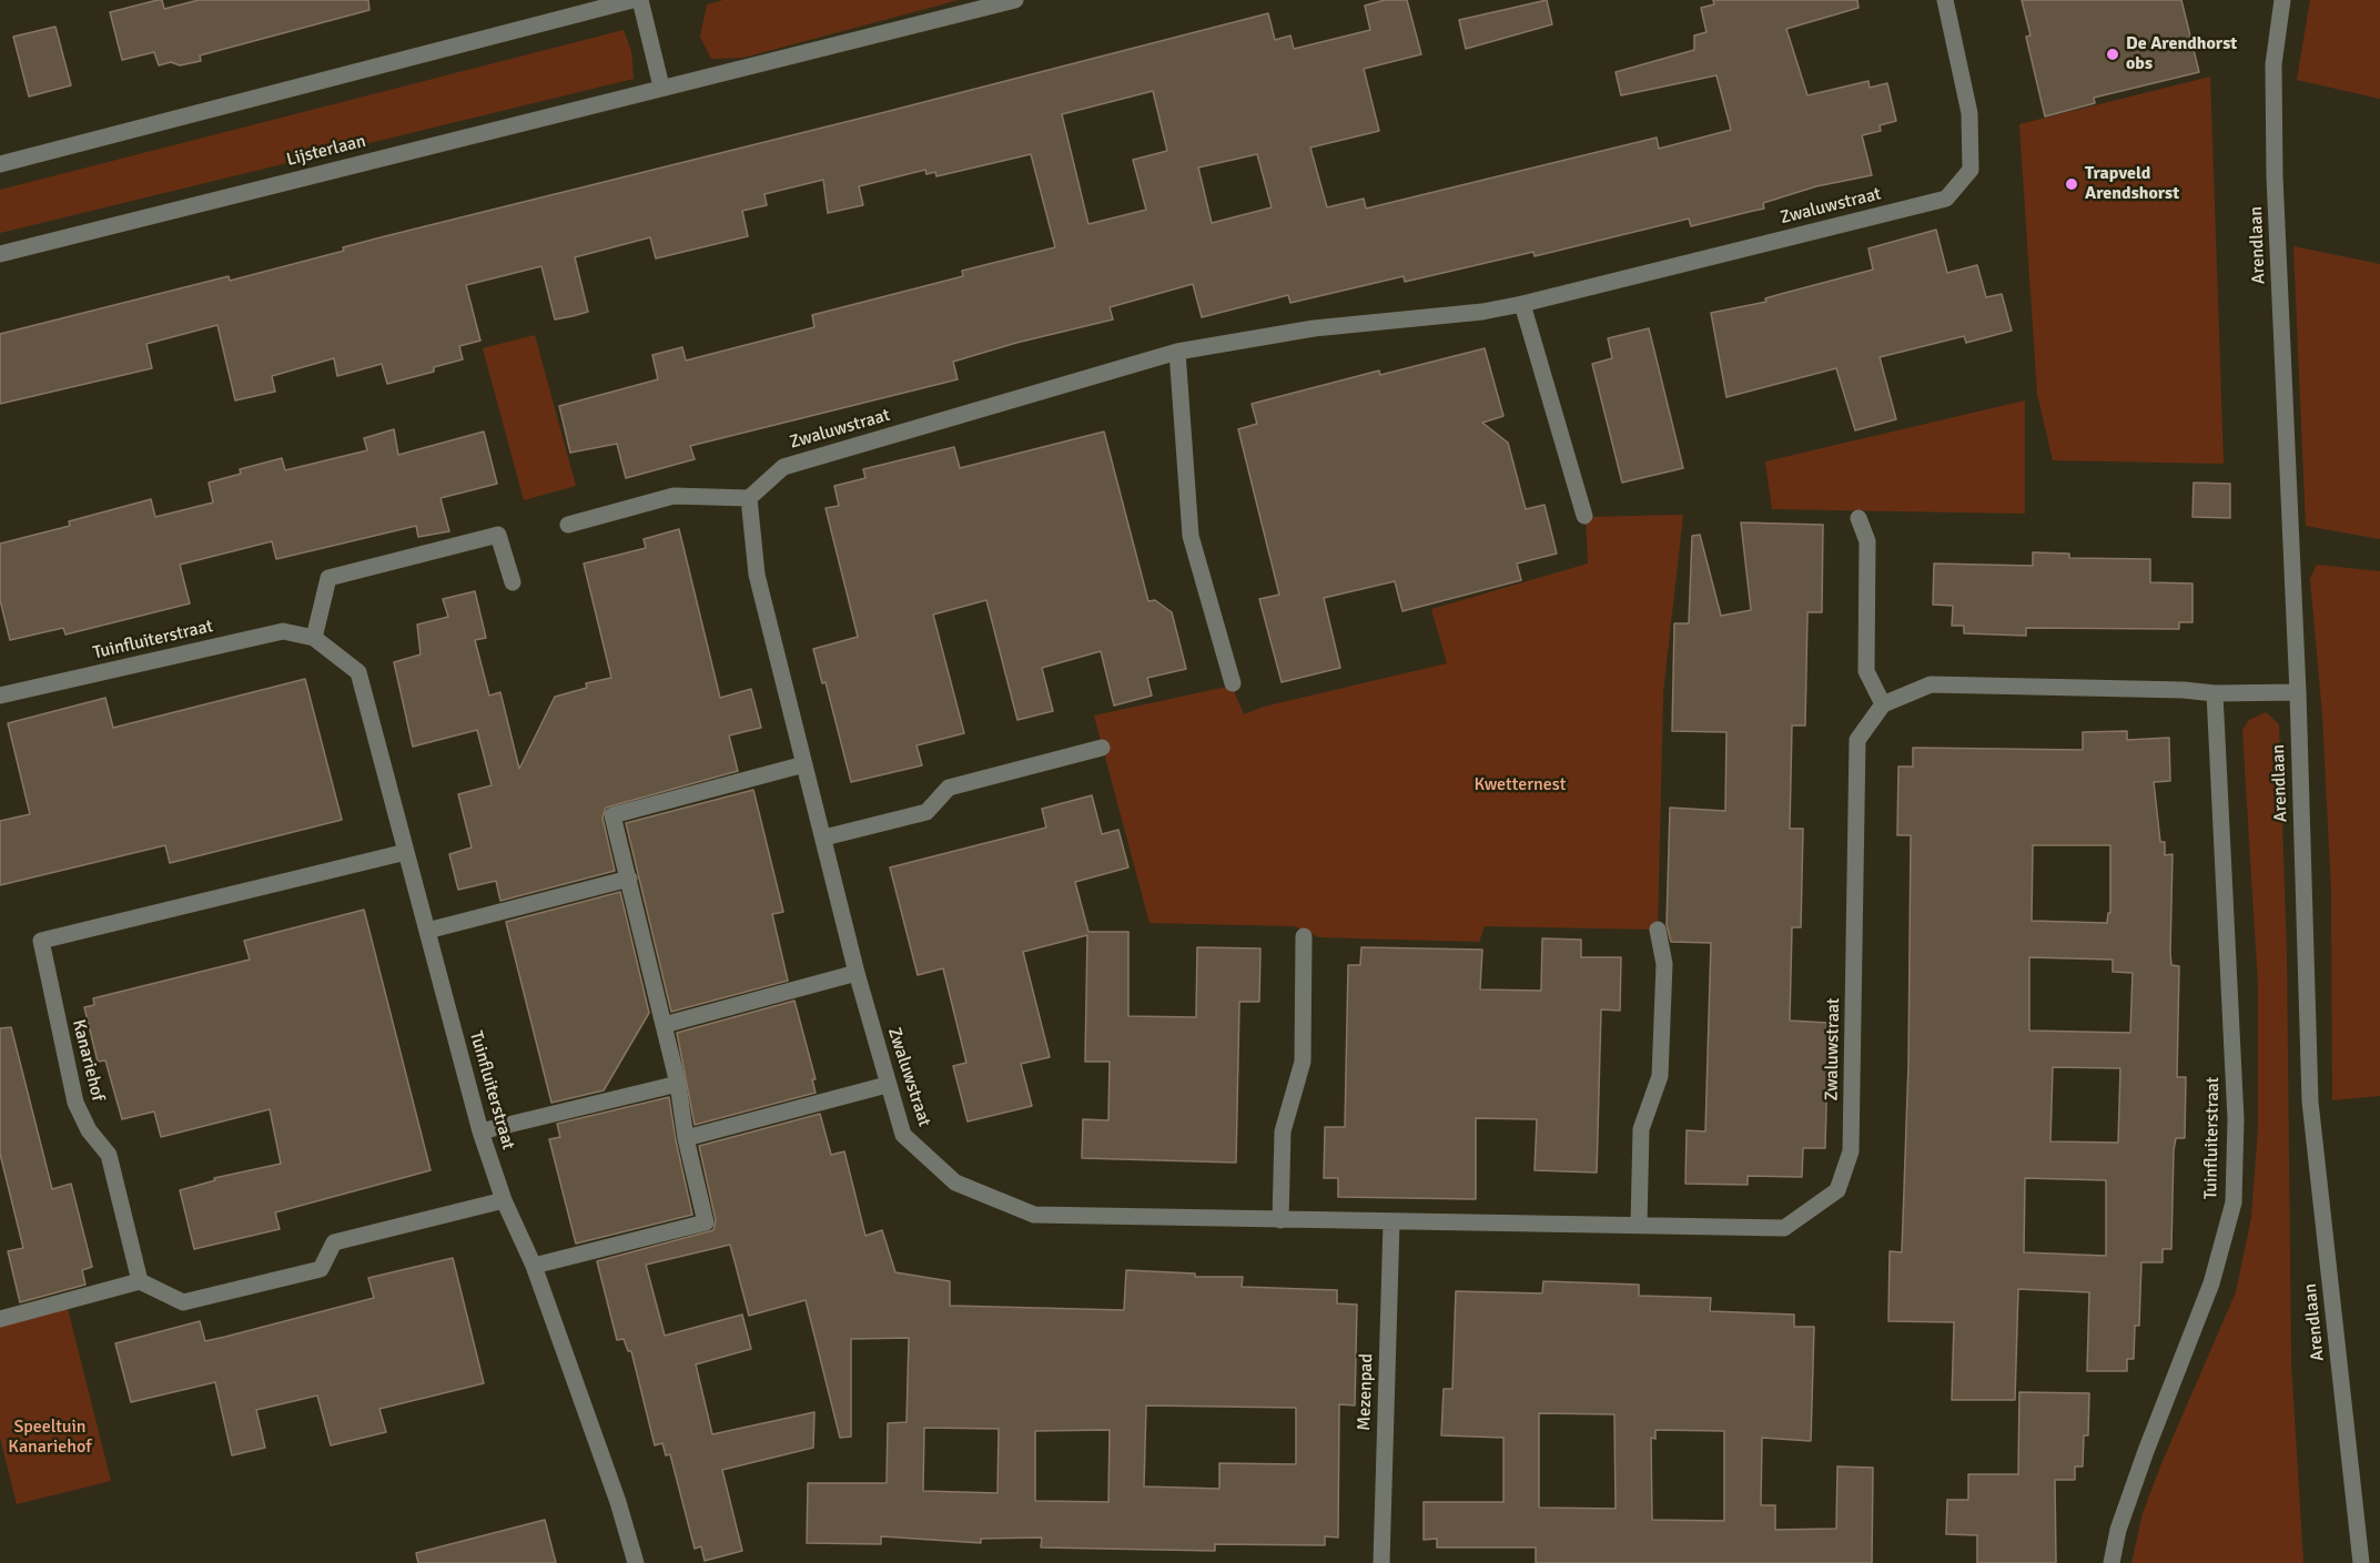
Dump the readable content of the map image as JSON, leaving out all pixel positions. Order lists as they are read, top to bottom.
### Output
{
  "streets": {
    "street": [
      "Lijsterlaan",
      "Zwaluwstraat",
      "Arendlaan",
      "Tuinfluiterstraat",
      "Kanariehof",
      "Mezenpad"
    ]
  },
  "crossings": [
    ["Zwaluwstraat", "Mezenpad"],
    ["Tuinfluiterstraat", "Kanariehof"]
  ],
  "parks": ["Kwetternest", "Speeltuin Kanariehof"],
  "places": ["De Arendhorst obs", "Trapveld Arendshorst"]
}
